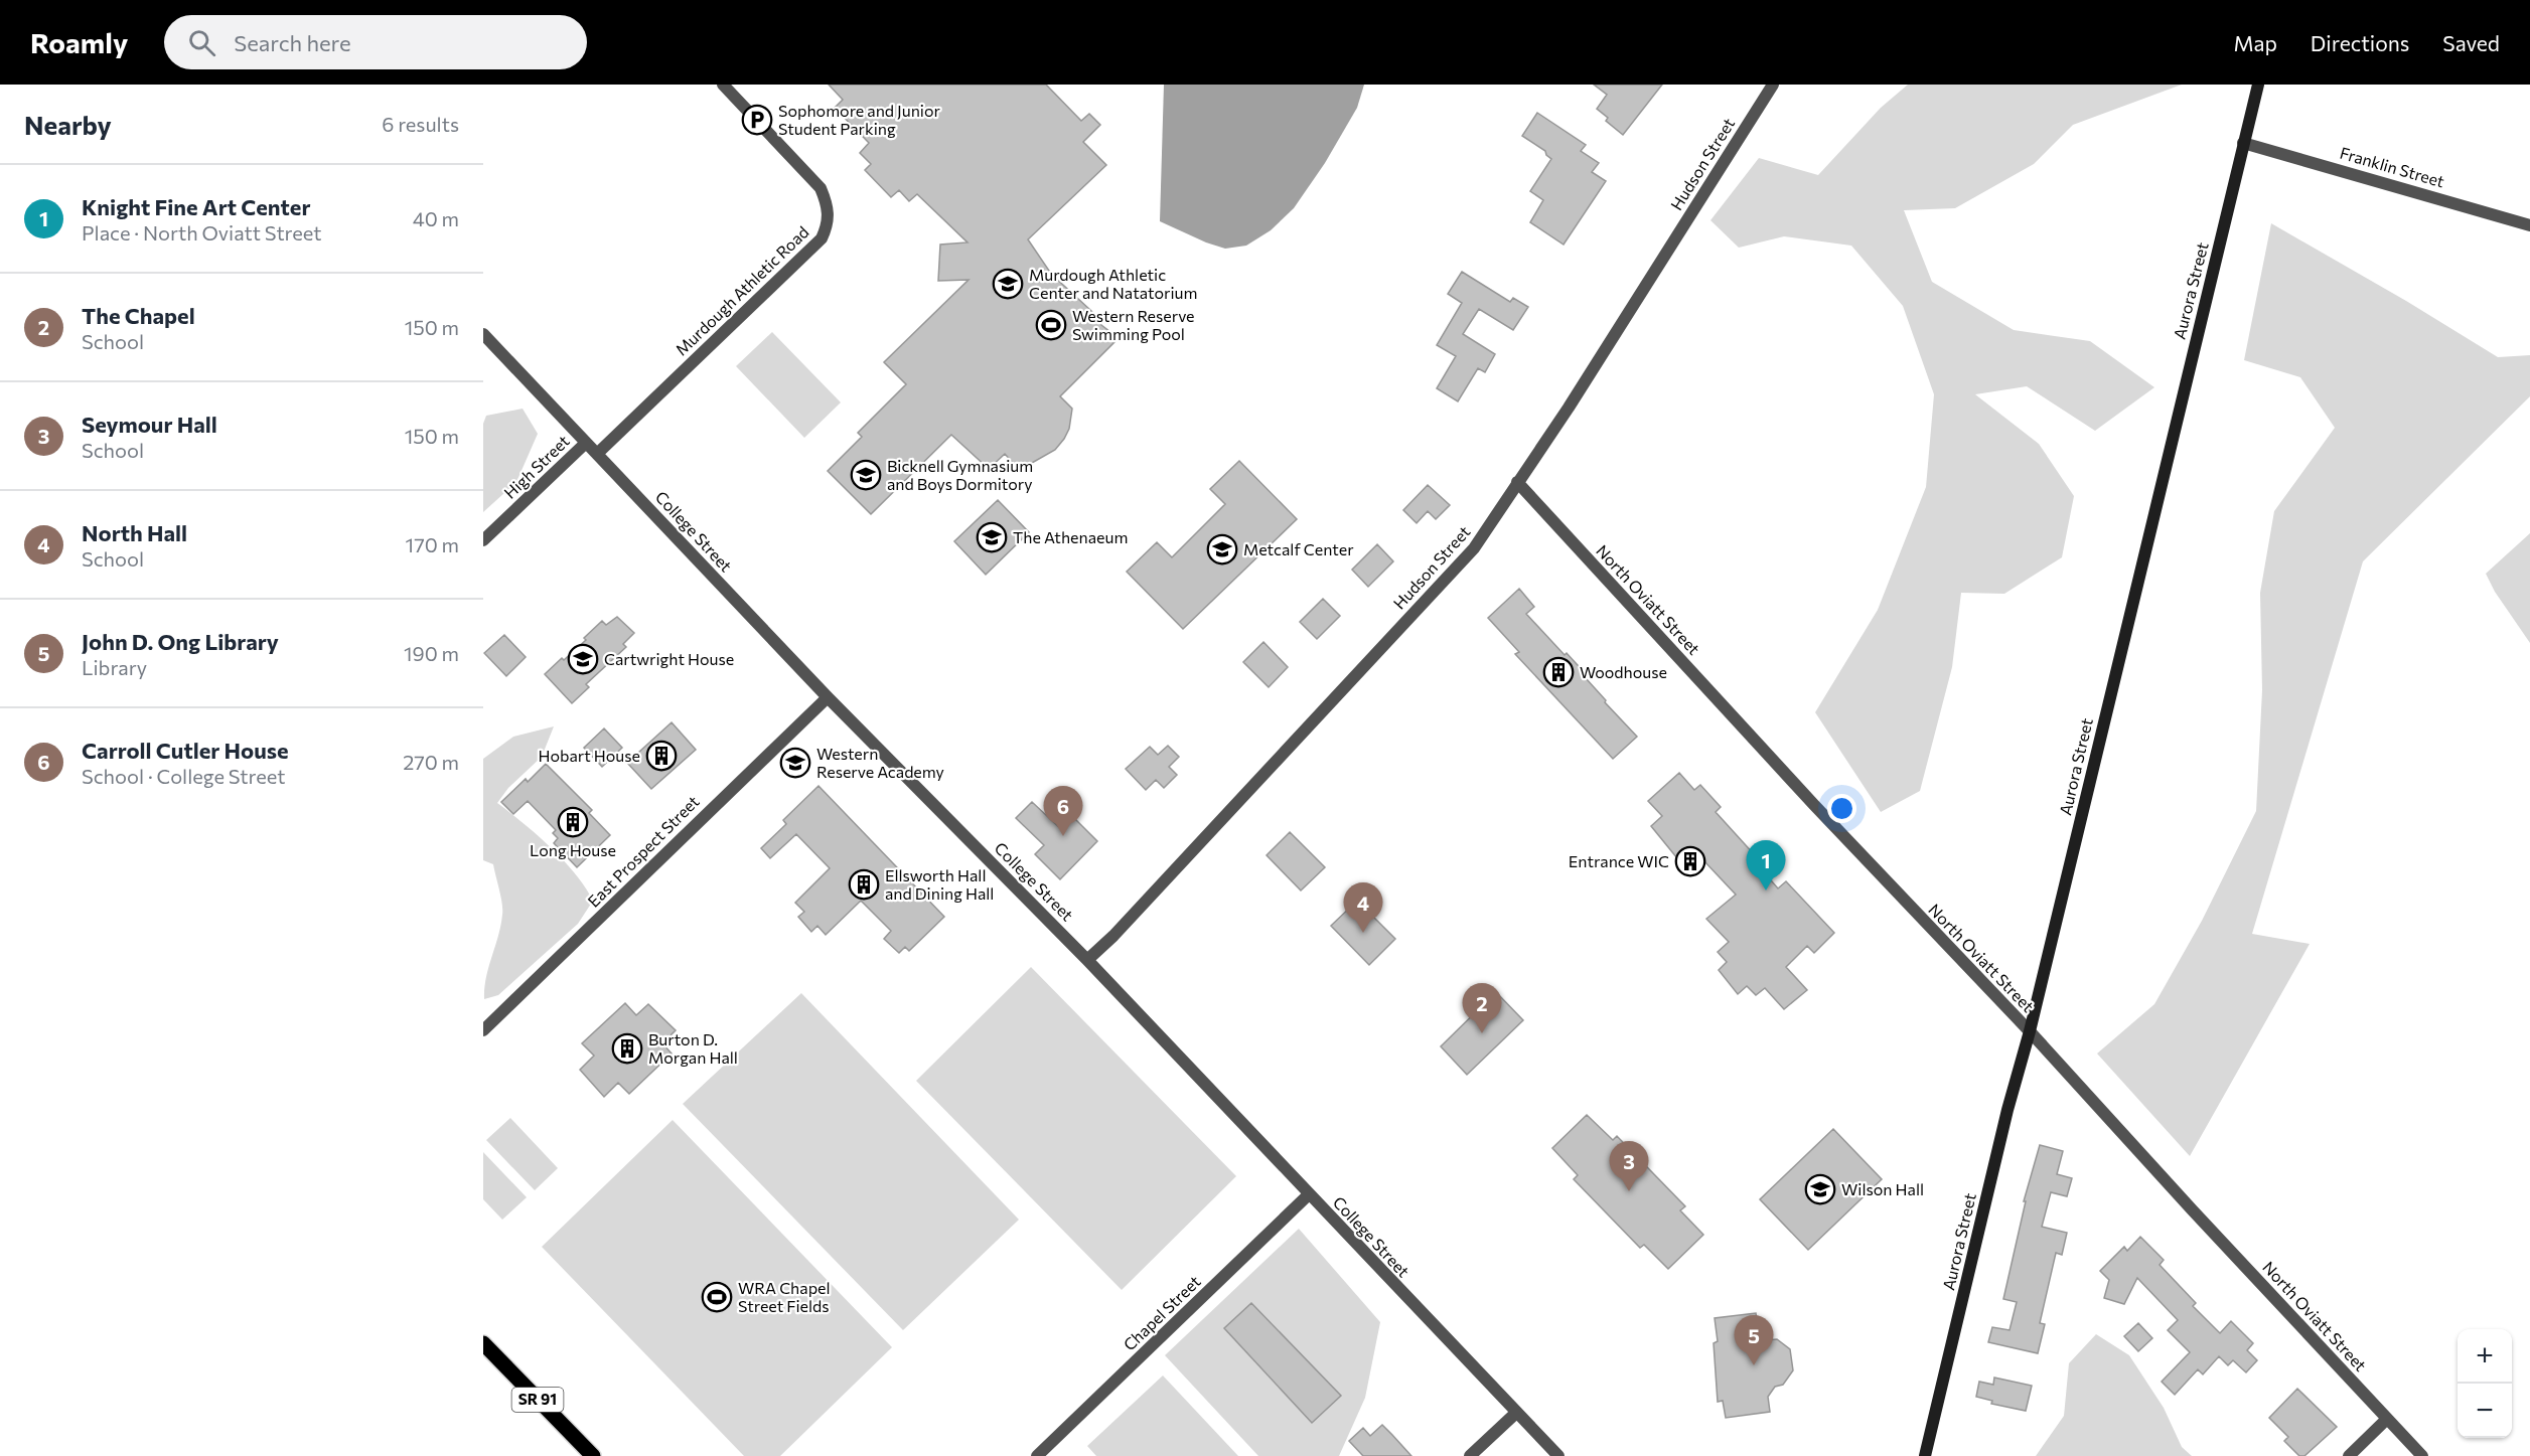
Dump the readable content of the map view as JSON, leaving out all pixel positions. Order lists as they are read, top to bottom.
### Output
{
  "streets": {
    "main road": ["SR 91"],
    "street": [
      "Hudson Street",
      "Franklin Street",
      "Murdough Athletic Road",
      "Aurora Street",
      "High Street",
      "College Street",
      "North Oviatt Street",
      "East Prospect Street",
      "Chapel Street"
    ]
  },
  "crossings": [
    ["Hudson Street", "College Street"],
    ["Hudson Street", "North Oviatt Street"],
    ["Franklin Street", "Aurora Street"],
    ["Murdough Athletic Road", "College Street"],
    ["Aurora Street", "North Oviatt Street"],
    ["High Street", "College Street"],
    ["College Street", "East Prospect Street"],
    ["College Street", "Chapel Street"]
  ],
  "places": {
    "parking": ["Sophomore and Junior Student Parking"],
    "school or university": [
      "Murdough Athletic Center and Natatorium",
      "Bicknell Gymnasium and Boys Dormitory",
      "The Athenaeum",
      "Metcalf Center",
      "Cartwright House",
      "Western Reserve Academy",
      "Wilson Hall"
    ],
    "sports": ["Western Reserve Swimming Pool", "WRA Chapel Street Fields"],
    "building": [
      "Woodhouse",
      "Hobart House",
      "Long House",
      "Entrance WIC",
      "Ellsworth Hall and Dining Hall",
      "Burton D. Morgan Hall"
    ]
  },
  "page": {
    "header": "Roamly",
    "search": "Search here",
    "nav": ["Map", "Directions", "Saved"],
    "heading": ["Nearby", "6 results"],
    "list": [
      {
        "mark": "1",
        "name": "Knight Fine Art Center",
        "note": "Place · North Oviatt Street",
        "value": "40 m"
      },
      {
        "mark": "2",
        "name": "The Chapel",
        "note": "School",
        "value": "150 m"
      },
      {
        "mark": "3",
        "name": "Seymour Hall",
        "note": "School",
        "value": "150 m"
      },
      {
        "mark": "4",
        "name": "North Hall",
        "note": "School",
        "value": "170 m"
      },
      {
        "mark": "5",
        "name": "John D. Ong Library",
        "note": "Library",
        "value": "190 m"
      },
      {
        "mark": "6",
        "name": "Carroll Cutler House",
        "note": "School · College Street",
        "value": "270 m"
      }
    ],
    "pins": [
      "6",
      "1",
      "4",
      "2",
      "3",
      "5"
    ],
    "map_buttons": ["+", "−"]
  }
}
